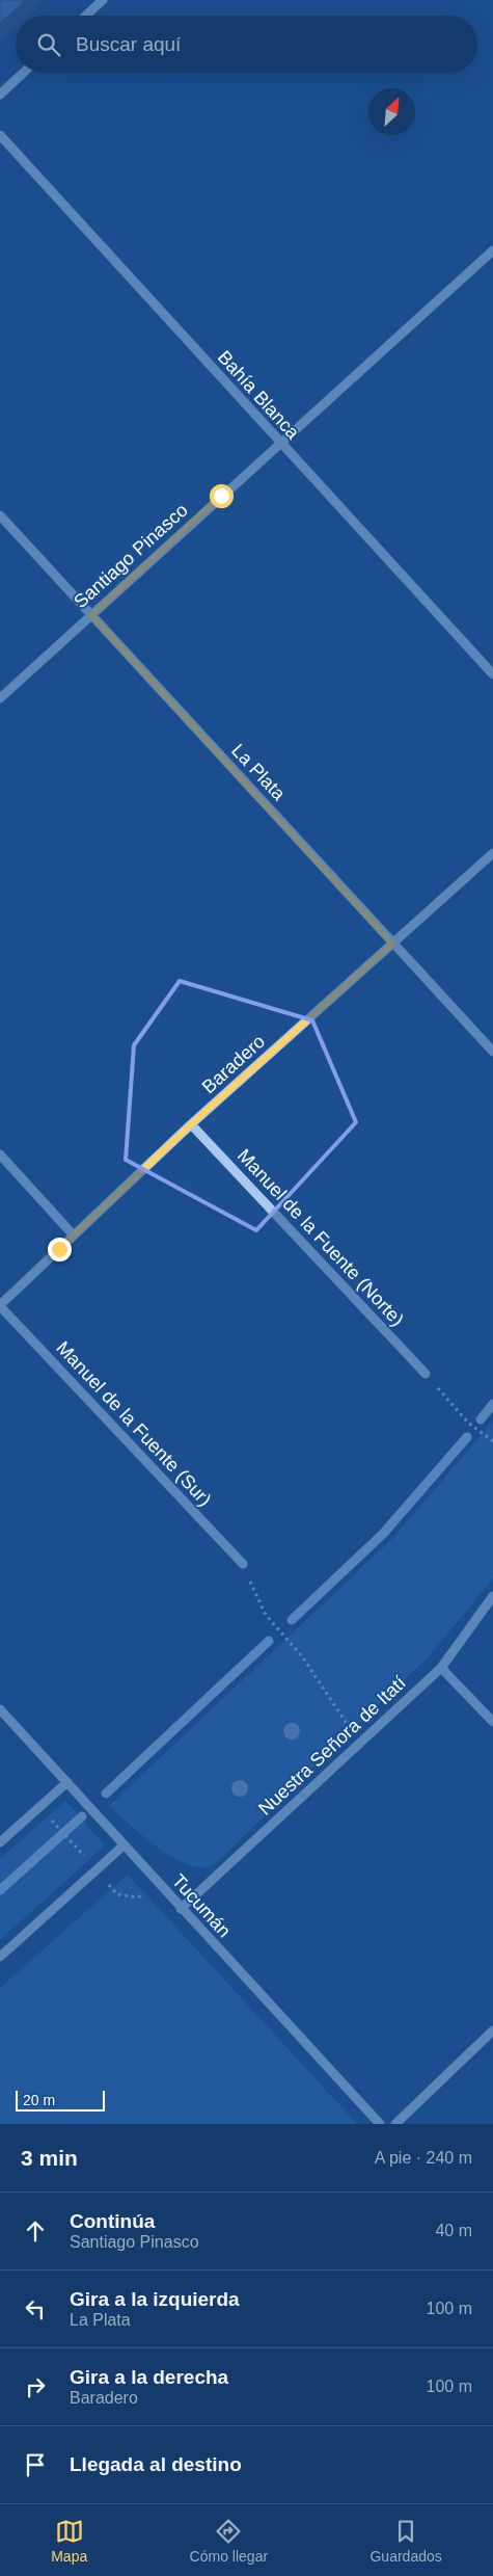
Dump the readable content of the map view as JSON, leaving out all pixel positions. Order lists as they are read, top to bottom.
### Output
{
  "streets": {
    "street": [
      "Bahía Blanca",
      "Santiago Pinasco",
      "La Plata",
      "Baradero",
      "Manuel de la Fuente (Norte)",
      "Manuel de la Fuente (Sur)",
      "Nuestra Señora de Itatí",
      "Tucumán"
    ]
  },
  "crossings": [
    ["Bahía Blanca", "Santiago Pinasco"],
    ["Santiago Pinasco", "La Plata"],
    ["La Plata", "Baradero"],
    ["Baradero", "Manuel de la Fuente (Norte)"],
    ["Baradero", "Manuel de la Fuente (Sur)"],
    ["Nuestra Señora de Itatí", "Tucumán"]
  ],
  "scale_bar": "20 m",
  "north": "top right",
  "page": {
    "search": "Buscar aquí",
    "scale": "20 m",
    "heading": ["3 min", "A pie · 240 m"],
    "list": [
      ["Continúa", "Santiago Pinasco", "40 m"],
      ["Gira a la izquierda", "La Plata", "100 m"],
      ["Gira a la derecha", "Baradero", "100 m"],
      "Llegada al destino"
    ],
    "nav": ["Mapa", "Cómo llegar", "Guardados"]
  }
}
